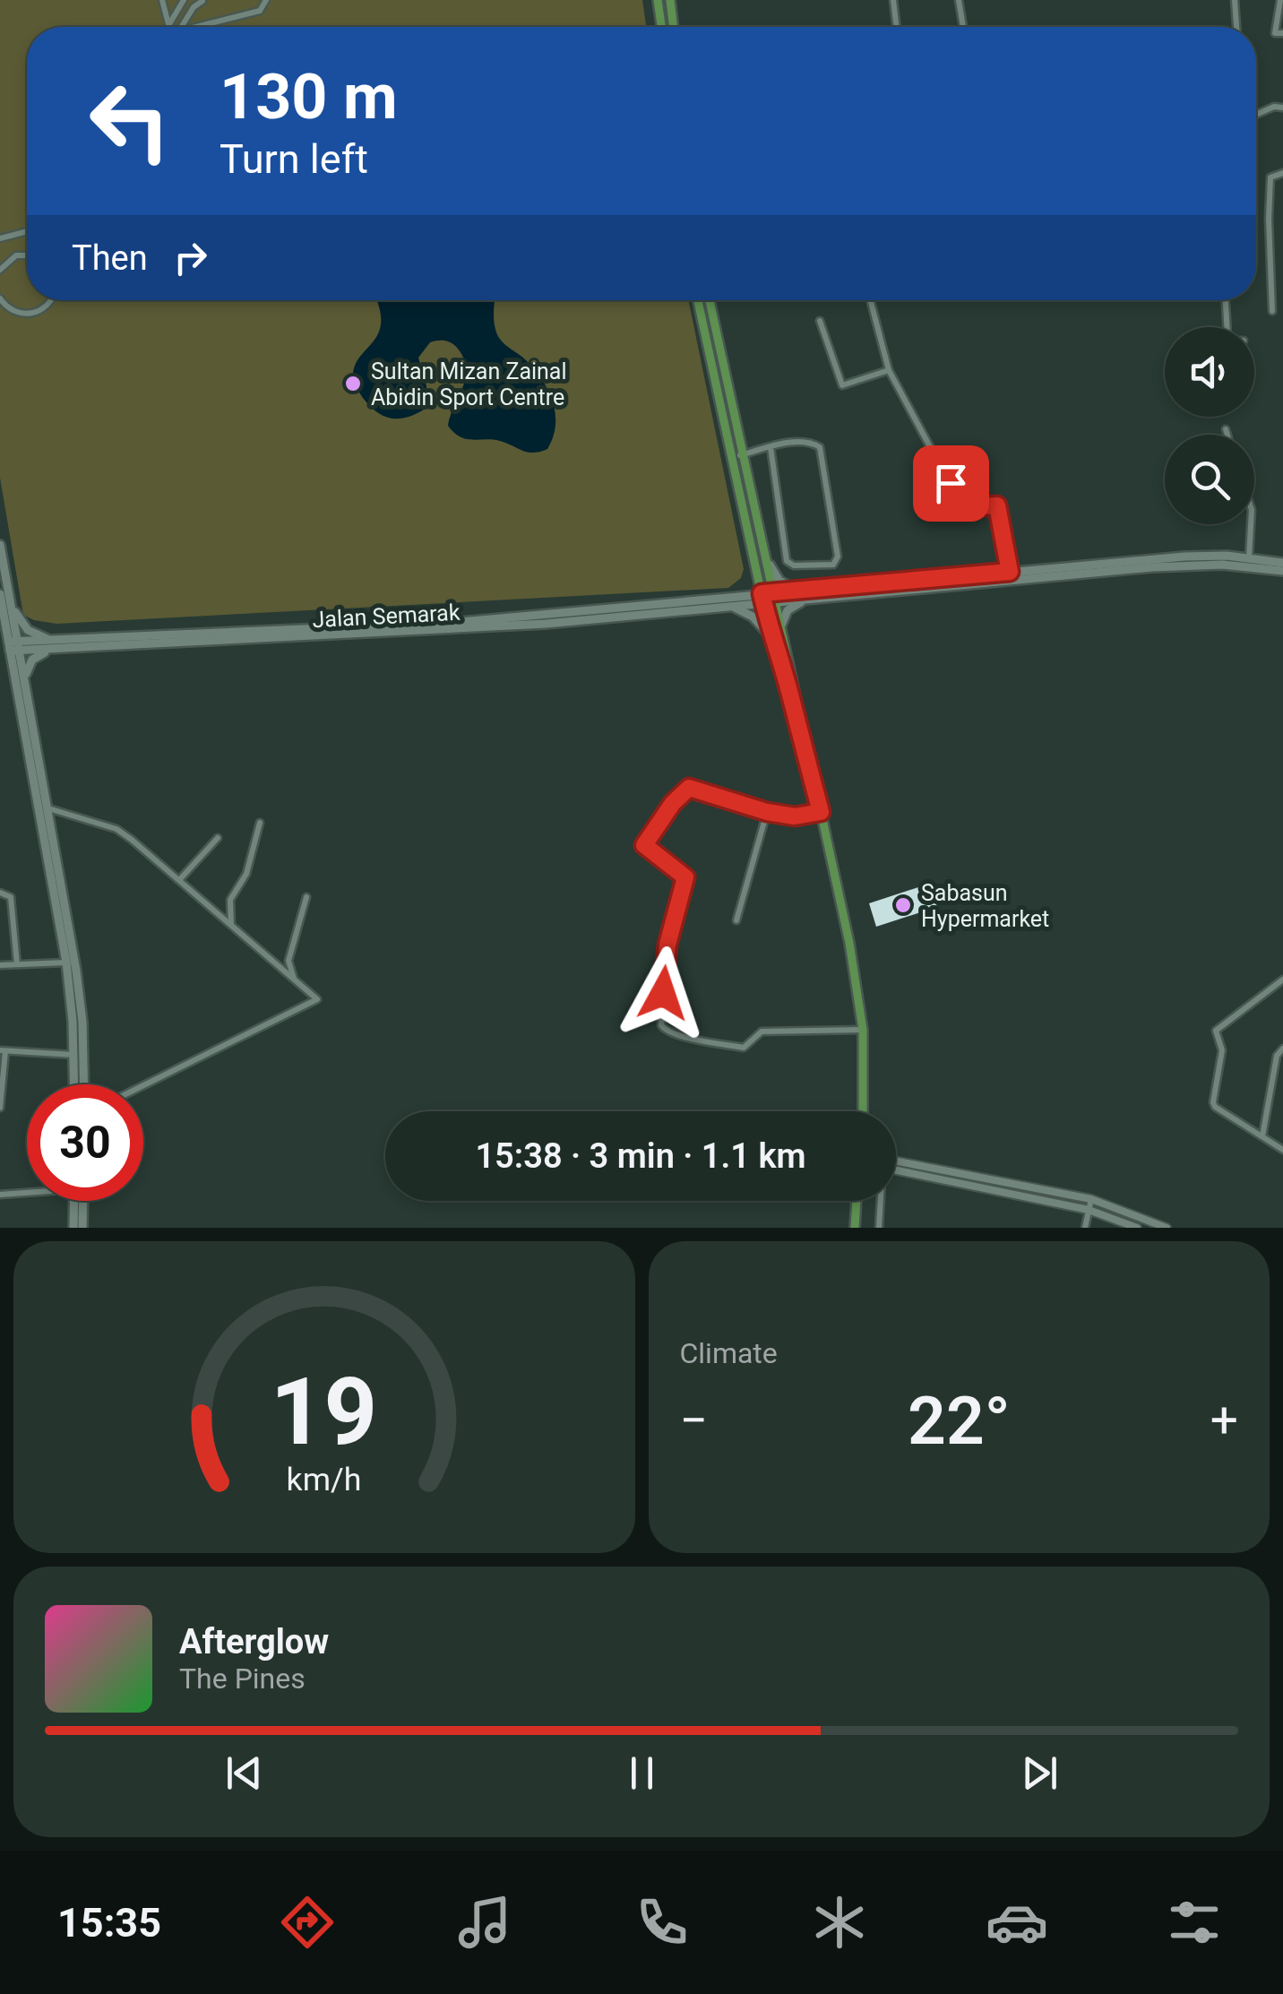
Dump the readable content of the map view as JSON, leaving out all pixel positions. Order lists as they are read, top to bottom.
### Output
{
  "streets": {
    "main road": ["Jalan Semarak"]
  },
  "places": ["Sultan Mizan Zainal Abidin Sport Centre", "Sabasun Hypermarket"],
  "page": {
    "turn": ["130 m", "Turn left"],
    "then": "Then",
    "limit": "30",
    "trip": "15:38 · 3 min · 1.1 km",
    "tile": "Climate",
    "heat": ["−", "22°", "+"],
    "song": ["Afterglow", "The Pines"],
    "tabs": "15:35",
    "gauge": ["19", "km/h"]
  }
}
